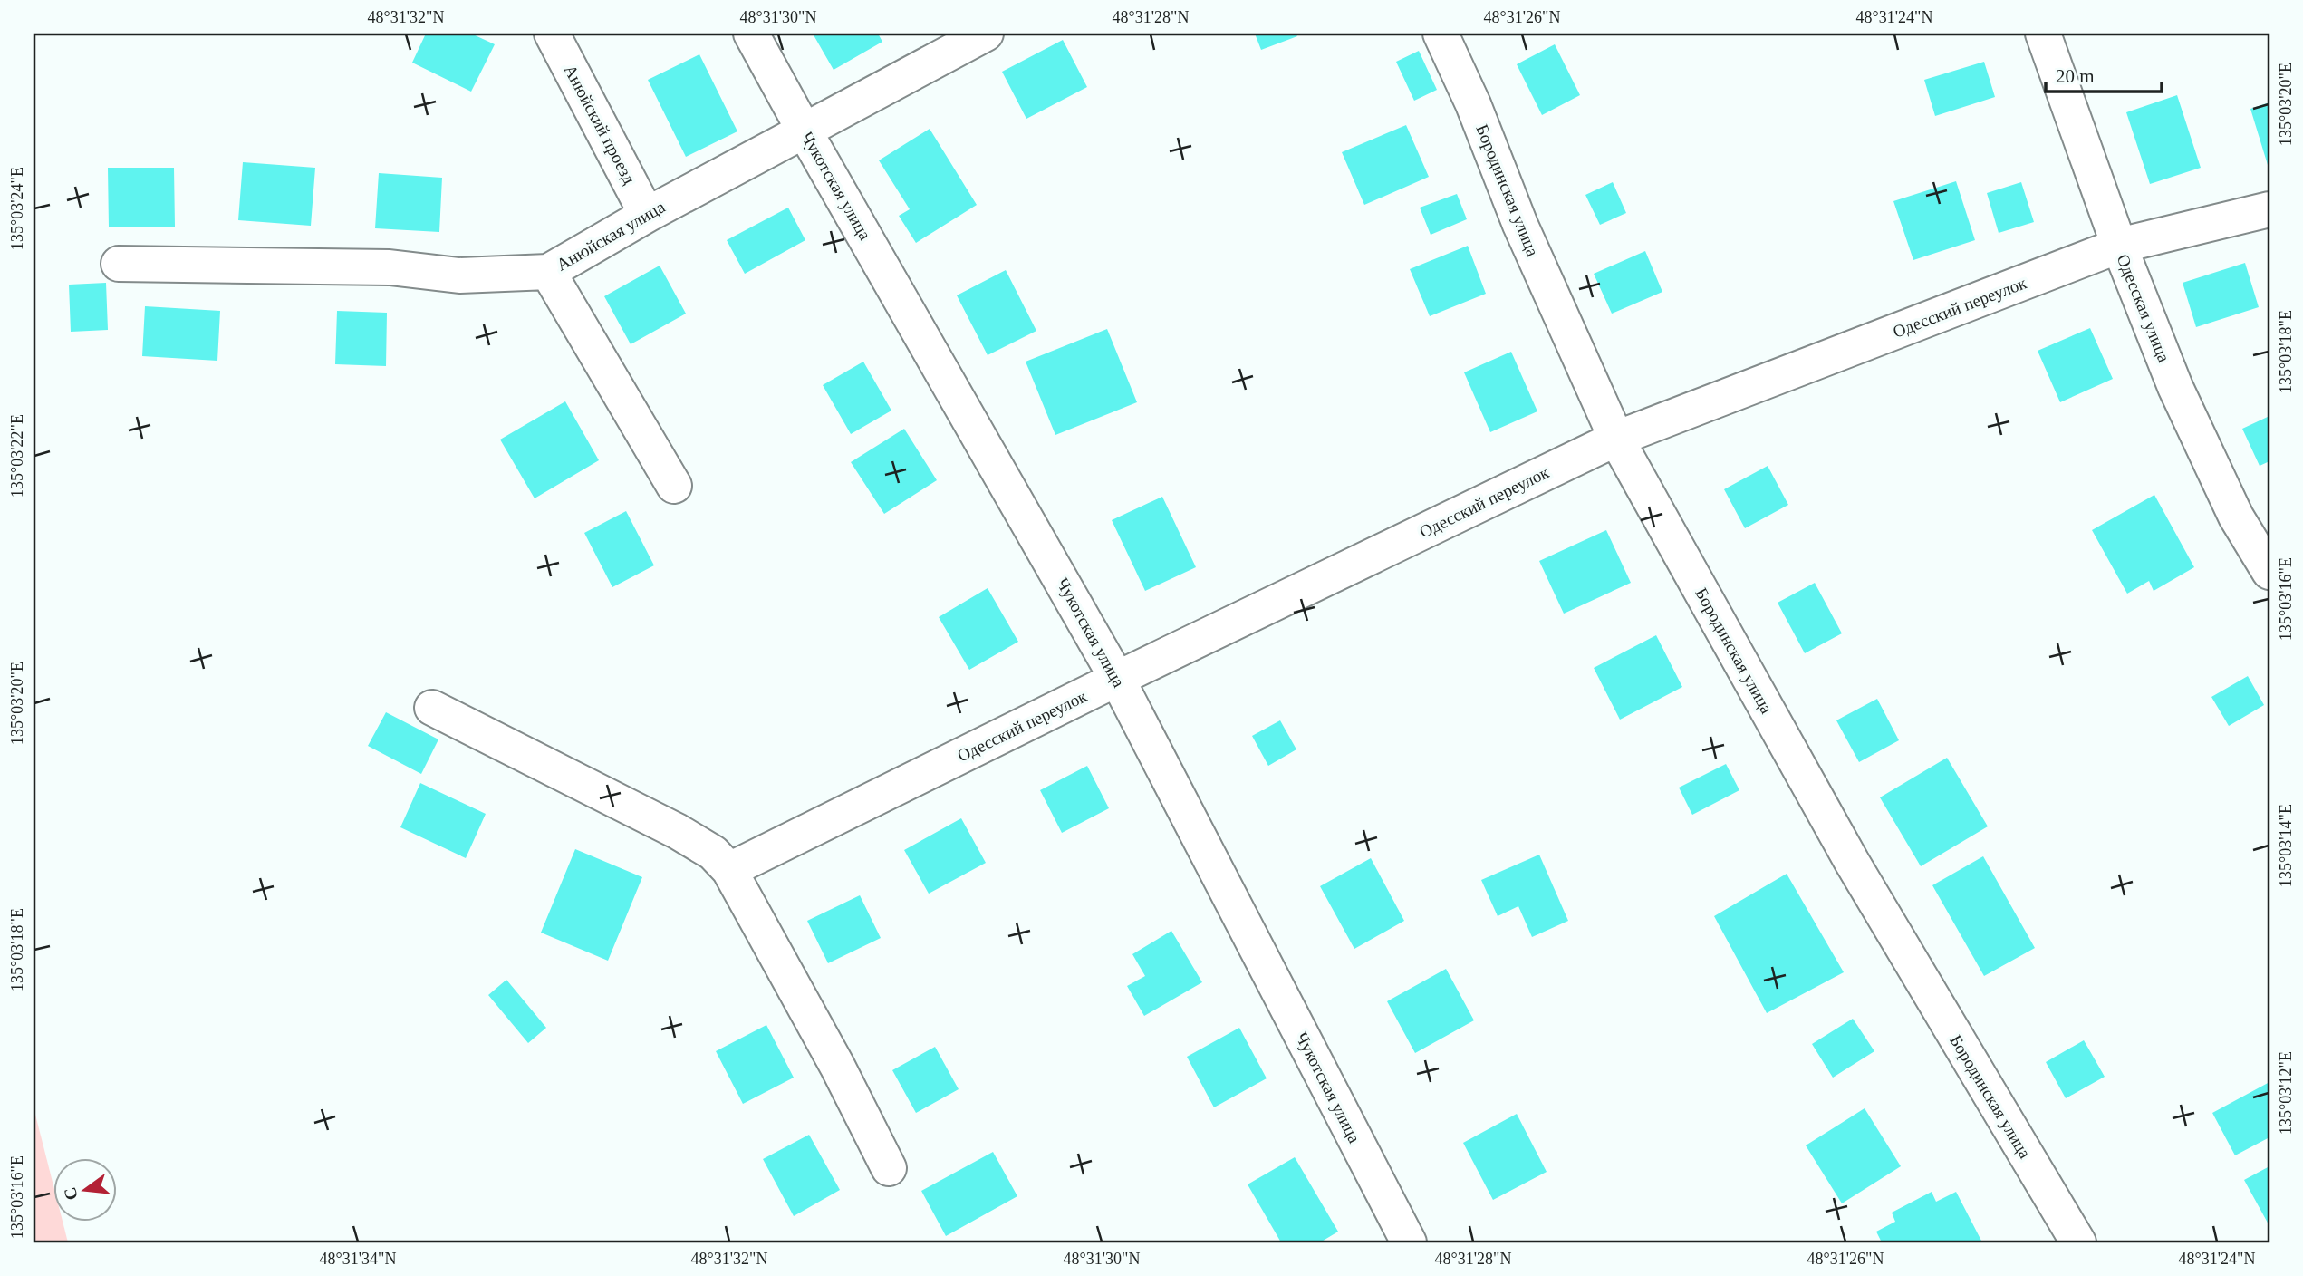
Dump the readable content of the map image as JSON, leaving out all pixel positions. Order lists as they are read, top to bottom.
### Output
{
  "streets": {
    "street": [
      "Анюйский проезд",
      "Чукотская улица",
      "Бородинская улица",
      "Анюйская улица",
      "Одесский переулок",
      "Одесская улица"
    ]
  },
  "crossings": [
    ["Анюйский проезд", "Анюйская улица"],
    ["Чукотская улица", "Анюйская улица"],
    ["Чукотская улица", "Одесский переулок"],
    ["Бородинская улица", "Одесский переулок"],
    ["Одесский переулок", "Одесская улица"]
  ],
  "scale_bar": "20 m",
  "north": "left",
  "coordinates": [
    "48°31'32\"N",
    "48°31'30\"N",
    "48°31'28\"N",
    "48°31'26\"N",
    "48°31'24\"N",
    "135°03'20\"E",
    "135°03'24\"E",
    "135°03'18\"E",
    "135°03'22\"E",
    "135°03'16\"E",
    "135°03'14\"E",
    "135°03'12\"E",
    "48°31'34\"N"
  ]
}
